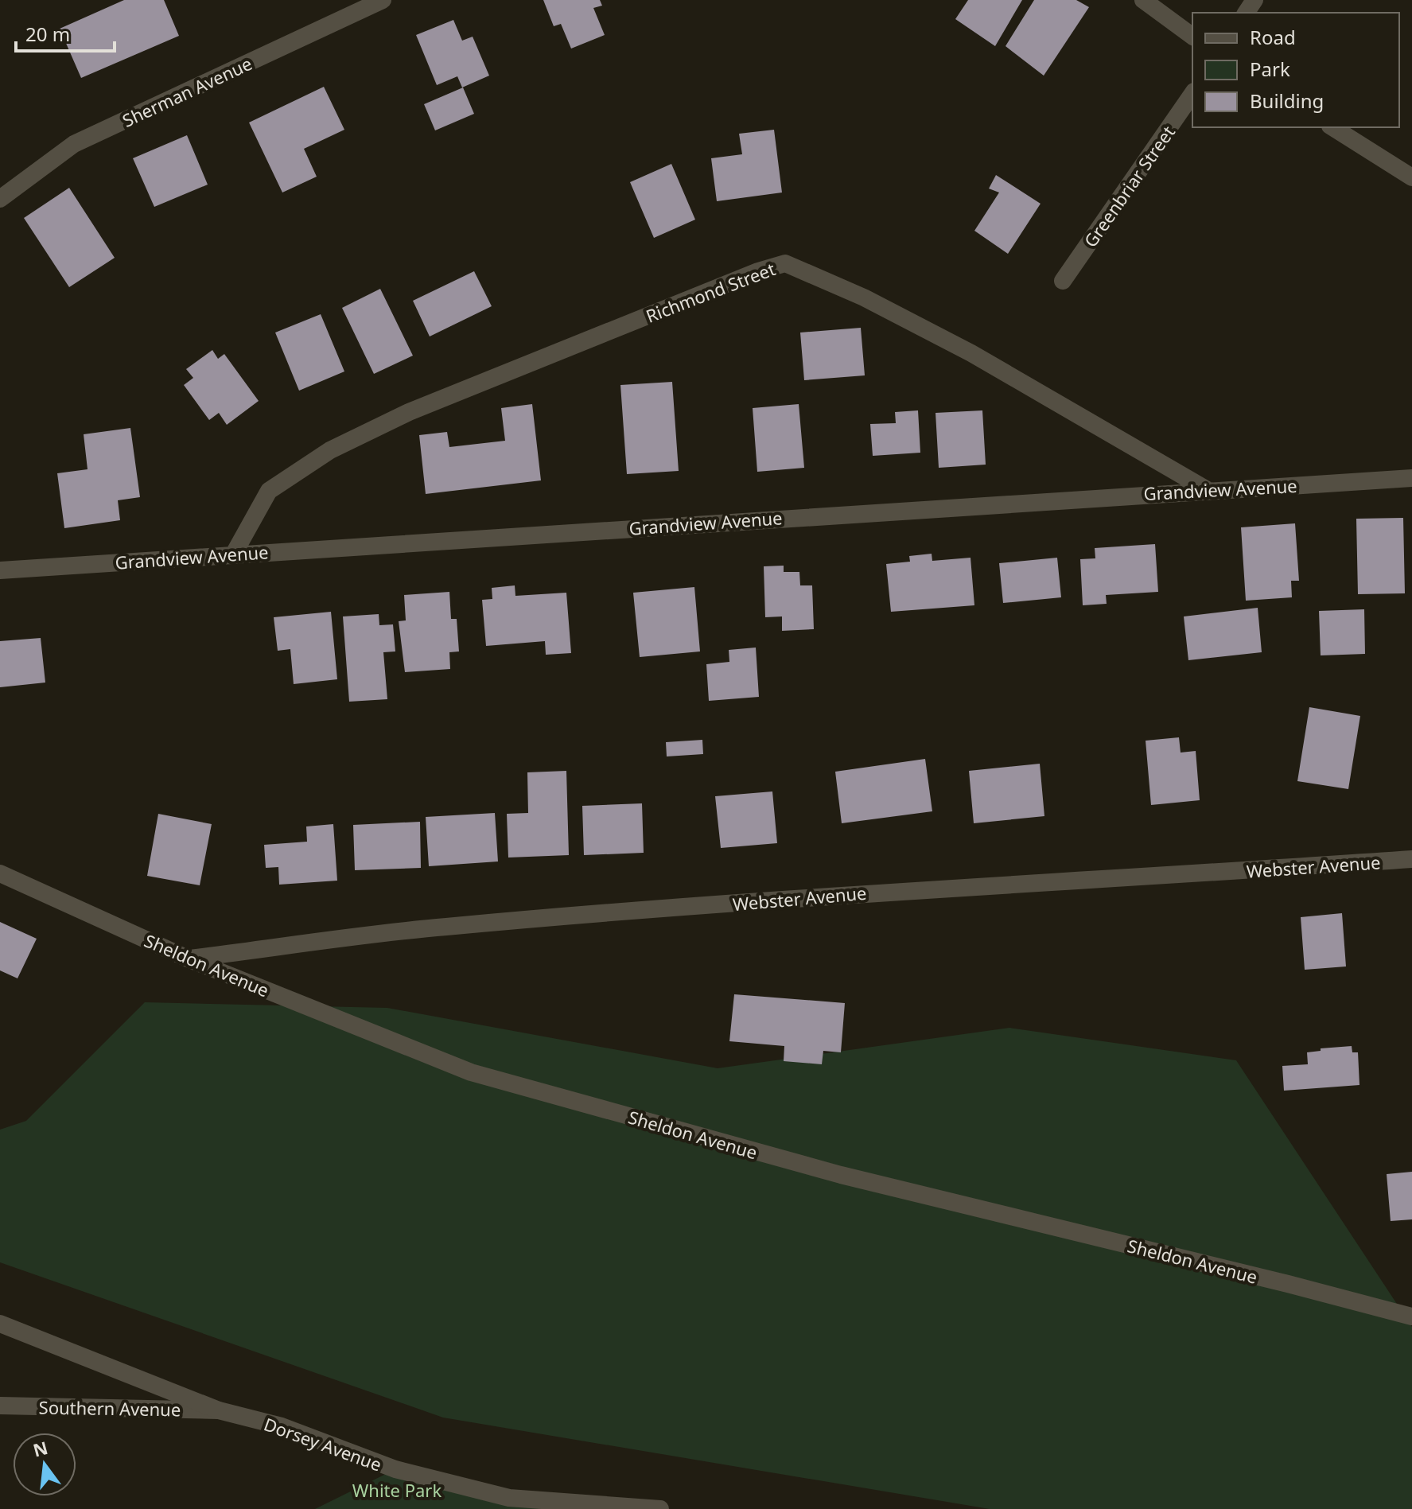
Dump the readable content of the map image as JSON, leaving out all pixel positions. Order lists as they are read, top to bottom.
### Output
{
  "streets": {
    "street": [
      "Sherman Avenue",
      "Greenbriar Street",
      "Richmond Street",
      "Grandview Avenue",
      "Webster Avenue",
      "Sheldon Avenue",
      "Southern Avenue",
      "Dorsey Avenue"
    ]
  },
  "crossings": [
    ["Richmond Street", "Grandview Avenue"],
    ["Webster Avenue", "Sheldon Avenue"],
    ["Southern Avenue", "Dorsey Avenue"]
  ],
  "parks": ["White Park"],
  "legend": ["Road", "Park", "Building"],
  "scale_bar": "20 m",
  "north": "top"
}
